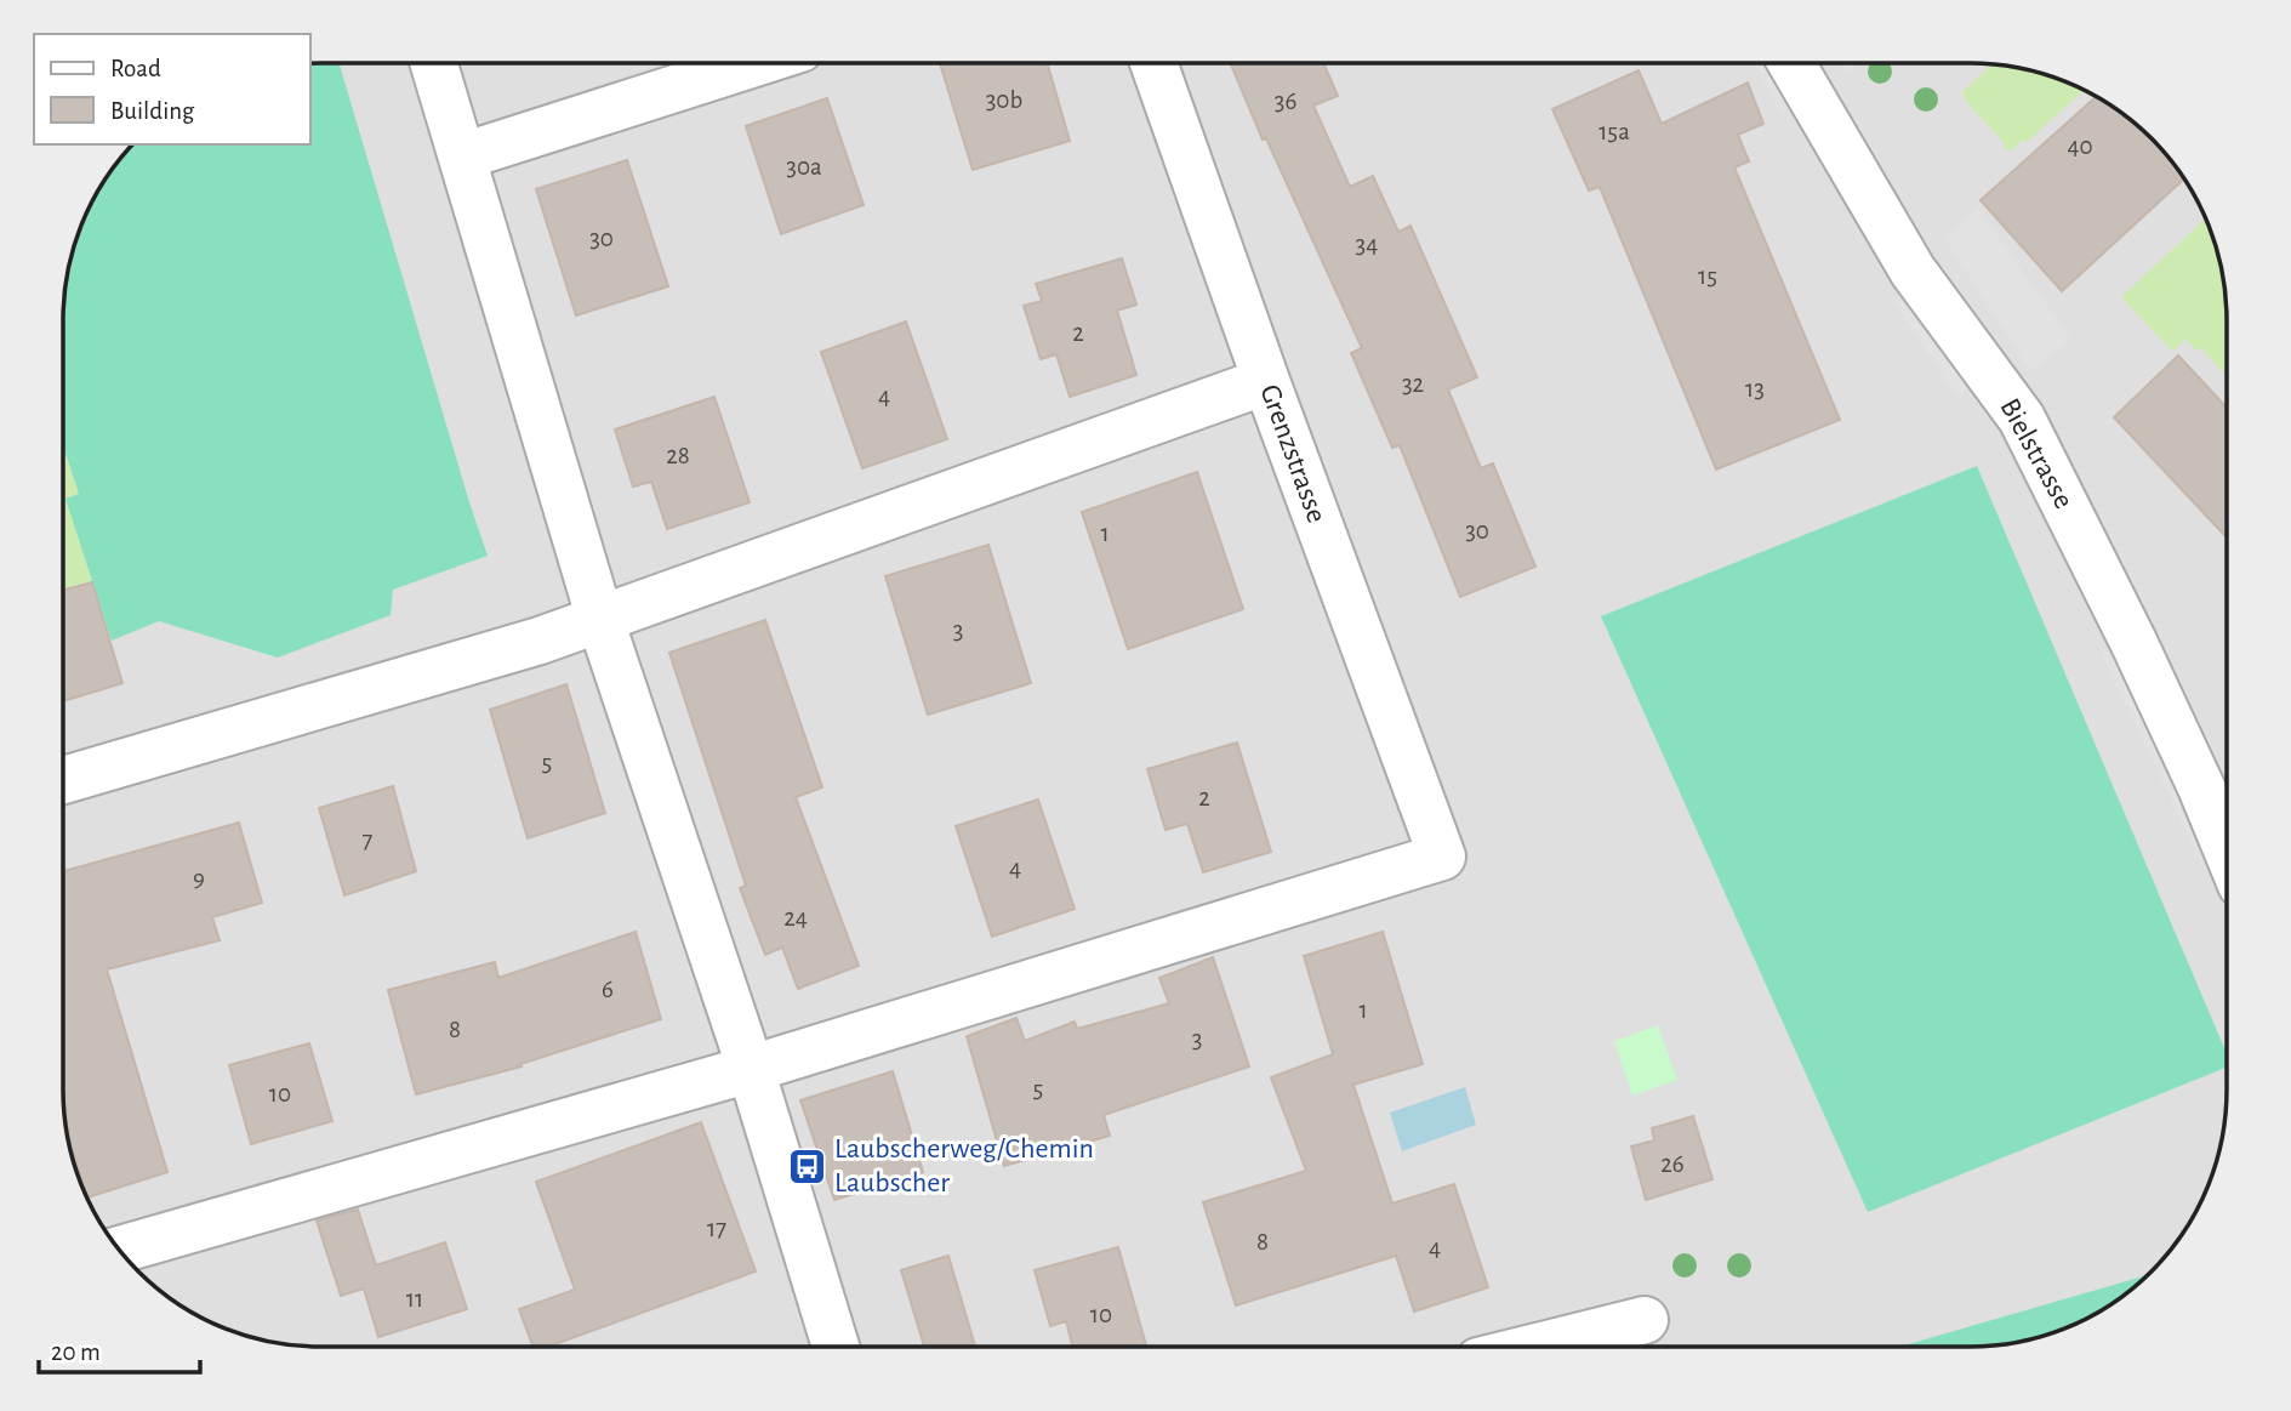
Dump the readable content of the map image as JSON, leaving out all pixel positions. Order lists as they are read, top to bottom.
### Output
{
  "streets": {
    "street": ["Grenzstrasse", "Bielstrasse"]
  },
  "places": {
    "bus stop": ["Laubscherweg/Chemin Laubscher"]
  },
  "house_numbers": [
    "30b",
    "36",
    "15a",
    "40",
    "30a",
    "30",
    "34",
    "15",
    "2",
    "32",
    "13",
    "4",
    "28",
    "30",
    "1",
    "3",
    "5",
    "2",
    "7",
    "4",
    "9",
    "24",
    "6",
    "1",
    "8",
    "3",
    "5",
    "10",
    "26",
    "17",
    "8",
    "4",
    "11",
    "10"
  ],
  "legend": ["Road", "Building"],
  "scale_bar": "20 m"
}
